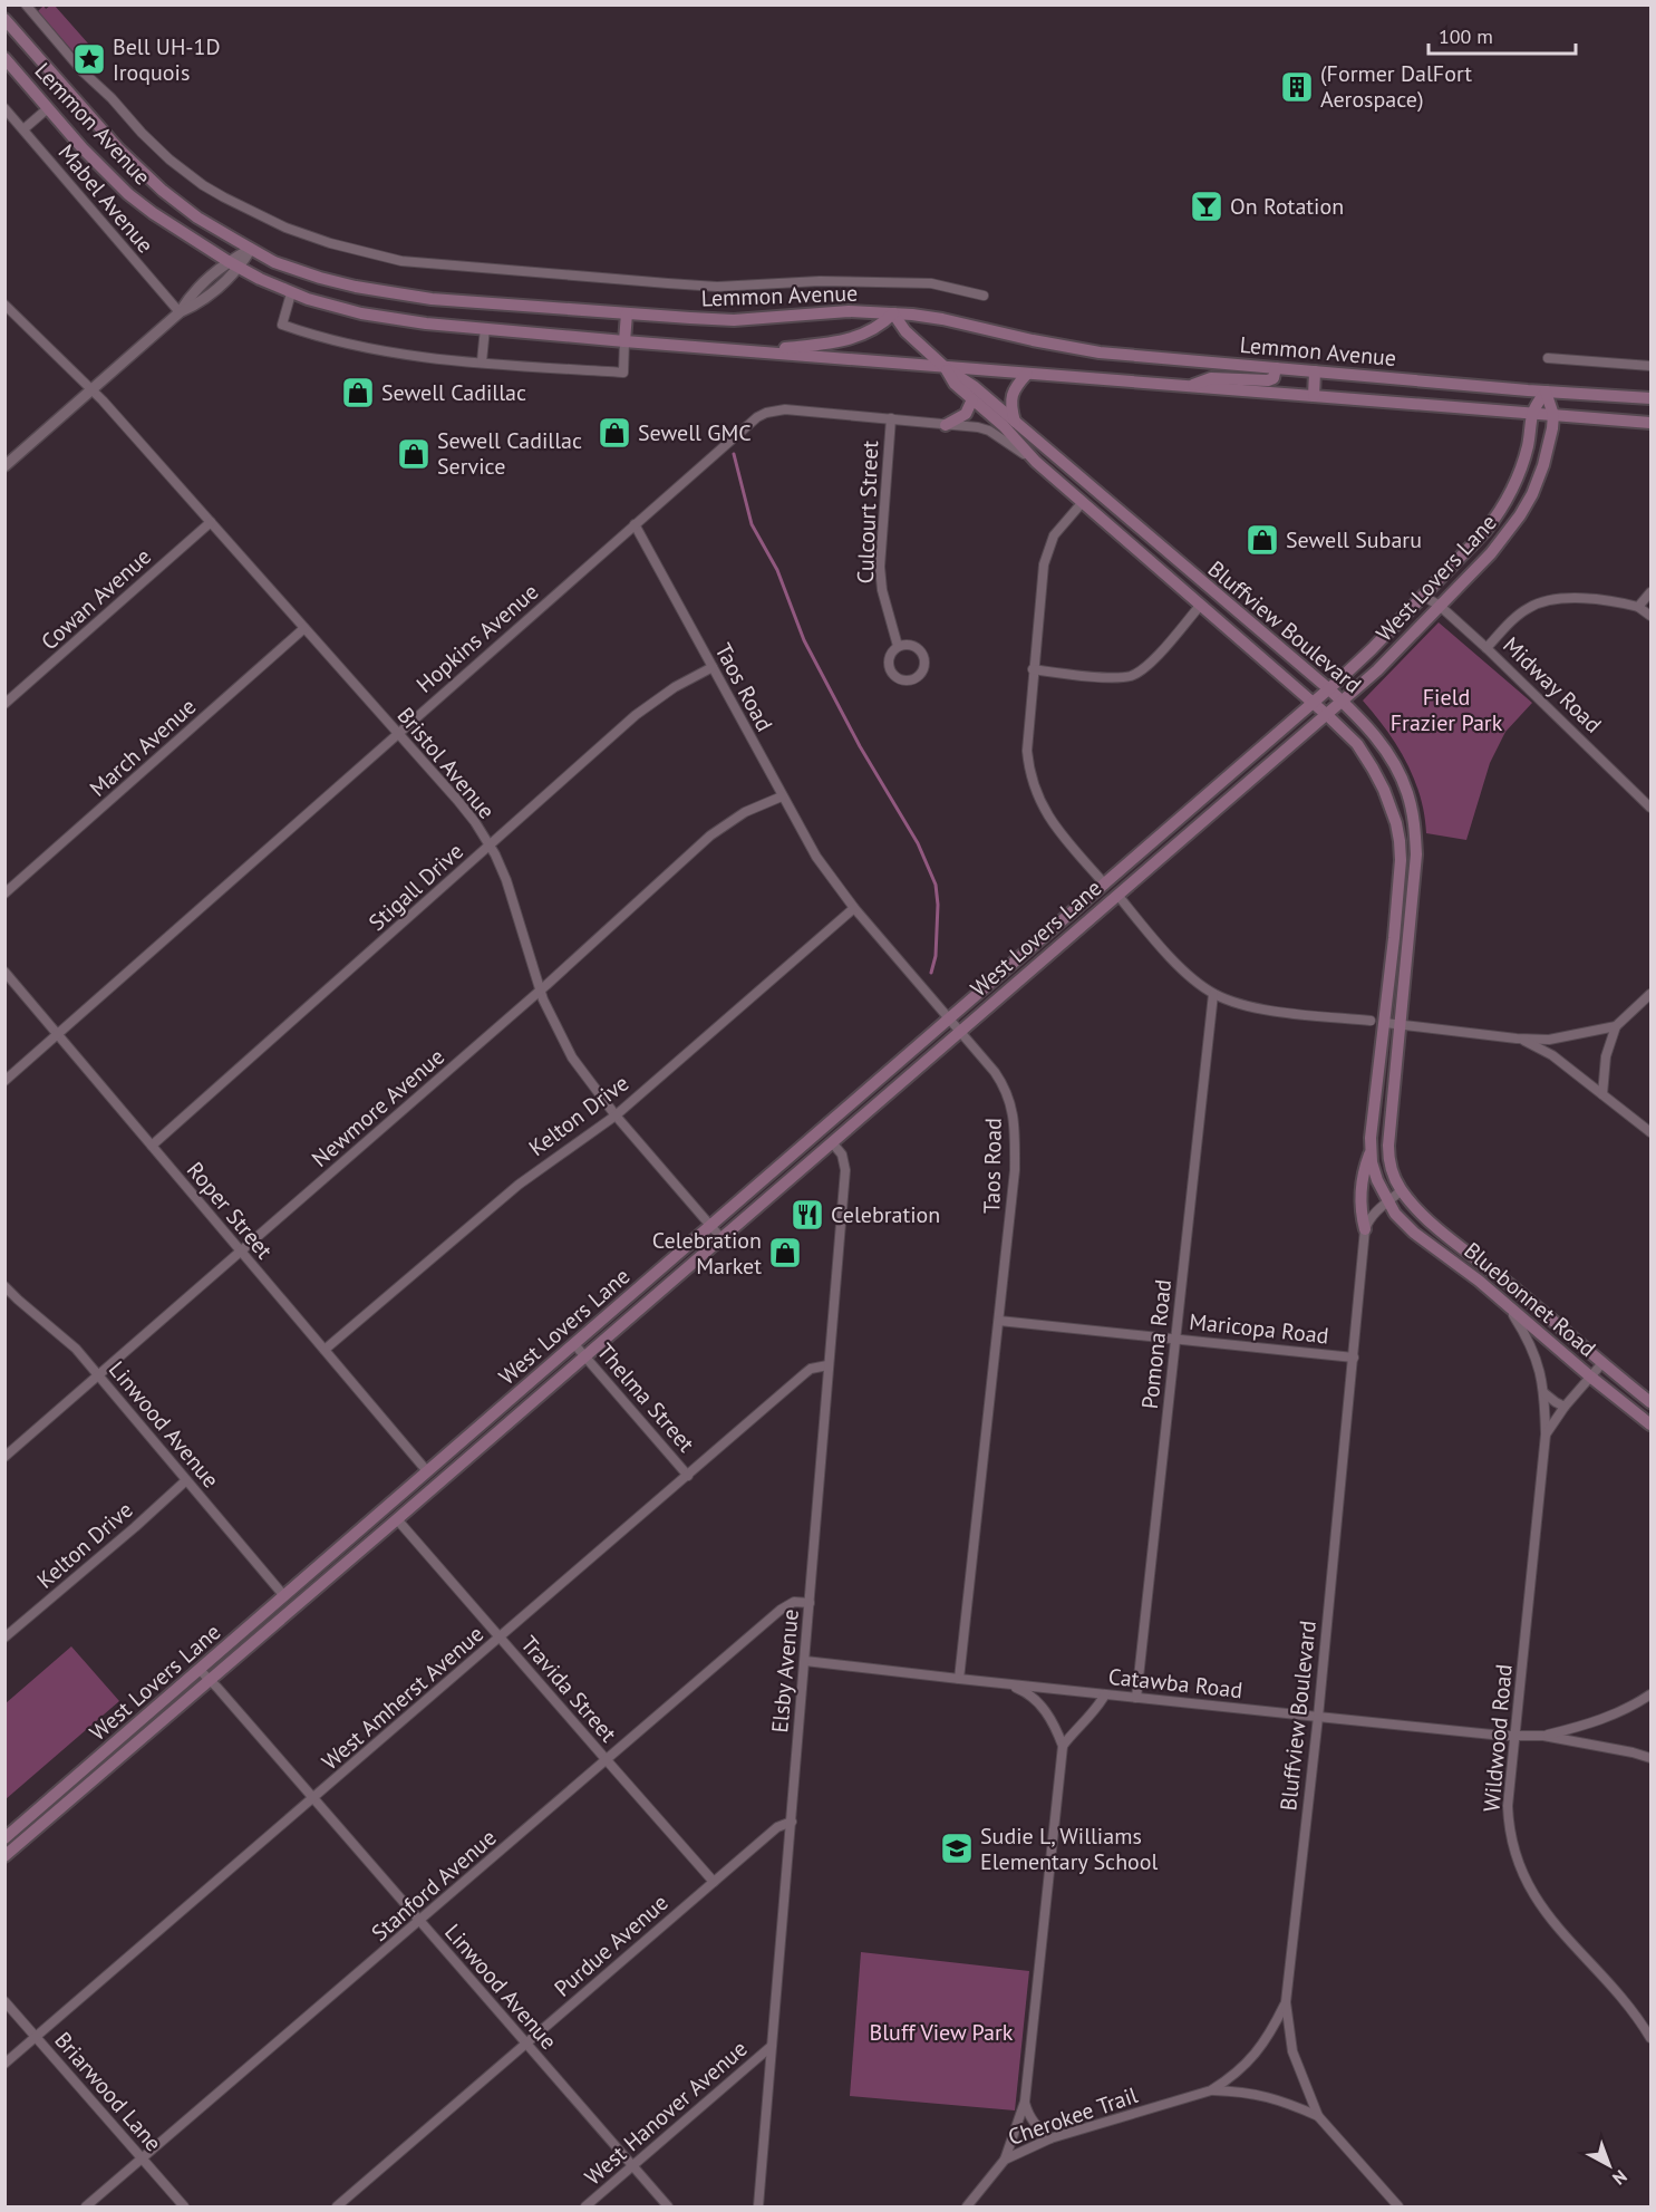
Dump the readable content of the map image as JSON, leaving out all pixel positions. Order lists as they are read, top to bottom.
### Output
{
  "streets": {
    "main road": [
      "Lemmon Avenue",
      "West Lovers Lane",
      "Bluffview Boulevard",
      "Bluebonnet Road"
    ],
    "street": [
      "Mabel Avenue",
      "Culcourt Street",
      "Cowan Avenue",
      "Hopkins Avenue",
      "Midway Road",
      "Taos Road",
      "March Avenue",
      "Bristol Avenue",
      "Stigall Drive",
      "Newmore Avenue",
      "Kelton Drive",
      "Roper Street",
      "Maricopa Road",
      "Pomona Road",
      "Thelma Street",
      "Linwood Avenue",
      "Elsby Avenue",
      "Catawba Road",
      "Travida Street",
      "West Amherst Avenue",
      "Wildwood Road",
      "Stanford Avenue",
      "Purdue Avenue",
      "Briarwood Lane",
      "West Hanover Avenue",
      "Cherokee Trail"
    ]
  },
  "crossings": [
    ["Lemmon Avenue", "West Lovers Lane"],
    ["Lemmon Avenue", "Bluffview Boulevard"],
    ["Culcourt Street", "Hopkins Avenue"],
    ["West Lovers Lane", "Bluffview Boulevard"],
    ["West Lovers Lane", "Midway Road"],
    ["West Lovers Lane", "Taos Road"],
    ["West Lovers Lane", "Bristol Avenue"],
    ["West Lovers Lane", "Roper Street"],
    ["West Lovers Lane", "Thelma Street"],
    ["West Lovers Lane", "Linwood Avenue"],
    ["West Lovers Lane", "Elsby Avenue"],
    ["West Lovers Lane", "Travida Street"],
    ["Cowan Avenue", "Bristol Avenue"],
    ["Bluffview Boulevard", "Hopkins Avenue"],
    ["Bluffview Boulevard", "Bluebonnet Road"],
    ["Bluffview Boulevard", "Maricopa Road"],
    ["Bluffview Boulevard", "Catawba Road"],
    ["Bluffview Boulevard", "Cherokee Trail"],
    ["Hopkins Avenue", "Taos Road"],
    ["Hopkins Avenue", "Bristol Avenue"],
    ["Hopkins Avenue", "Roper Street"],
    ["Taos Road", "Stigall Drive"],
    ["Taos Road", "Newmore Avenue"],
    ["Taos Road", "Kelton Drive"],
    ["Taos Road", "Maricopa Road"],
    ["Taos Road", "Catawba Road"],
    ["March Avenue", "Bristol Avenue"],
    ["Bristol Avenue", "Stigall Drive"],
    ["Bristol Avenue", "Newmore Avenue"],
    ["Bristol Avenue", "Kelton Drive"],
    ["Stigall Drive", "Roper Street"],
    ["Newmore Avenue", "Roper Street"],
    ["Newmore Avenue", "Linwood Avenue"],
    ["Kelton Drive", "Roper Street"],
    ["Kelton Drive", "Linwood Avenue"],
    ["Bluebonnet Road", "Wildwood Road"],
    ["Maricopa Road", "Pomona Road"],
    ["Pomona Road", "Catawba Road"],
    ["Thelma Street", "West Amherst Avenue"],
    ["Linwood Avenue", "West Amherst Avenue"],
    ["Linwood Avenue", "Stanford Avenue"],
    ["Linwood Avenue", "Purdue Avenue"],
    ["Linwood Avenue", "West Hanover Avenue"],
    ["Elsby Avenue", "Catawba Road"],
    ["Elsby Avenue", "West Amherst Avenue"],
    ["Elsby Avenue", "Stanford Avenue"],
    ["Elsby Avenue", "Purdue Avenue"],
    ["Elsby Avenue", "West Hanover Avenue"],
    ["Catawba Road", "Wildwood Road"],
    ["Travida Street", "West Amherst Avenue"],
    ["Travida Street", "Stanford Avenue"],
    ["Travida Street", "Purdue Avenue"],
    ["West Amherst Avenue", "Briarwood Lane"],
    ["Stanford Avenue", "Briarwood Lane"]
  ],
  "parks": ["Field Frazier Park", "Bluff View Park"],
  "places": {
    "place": ["Bell UH-1D Iroquois"],
    "building": ["(Former DalFort Aerospace)"],
    "bar": ["On Rotation"],
    "shop": [
      "Sewell Cadillac",
      "Sewell GMC",
      "Sewell Cadillac Service",
      "Sewell Subaru",
      "Celebration Market"
    ],
    "restaurant": ["Celebration"],
    "school or university": ["Sudie L, Williams Elementary School"]
  },
  "scale_bar": "100 m",
  "north": "bottom right"
}
